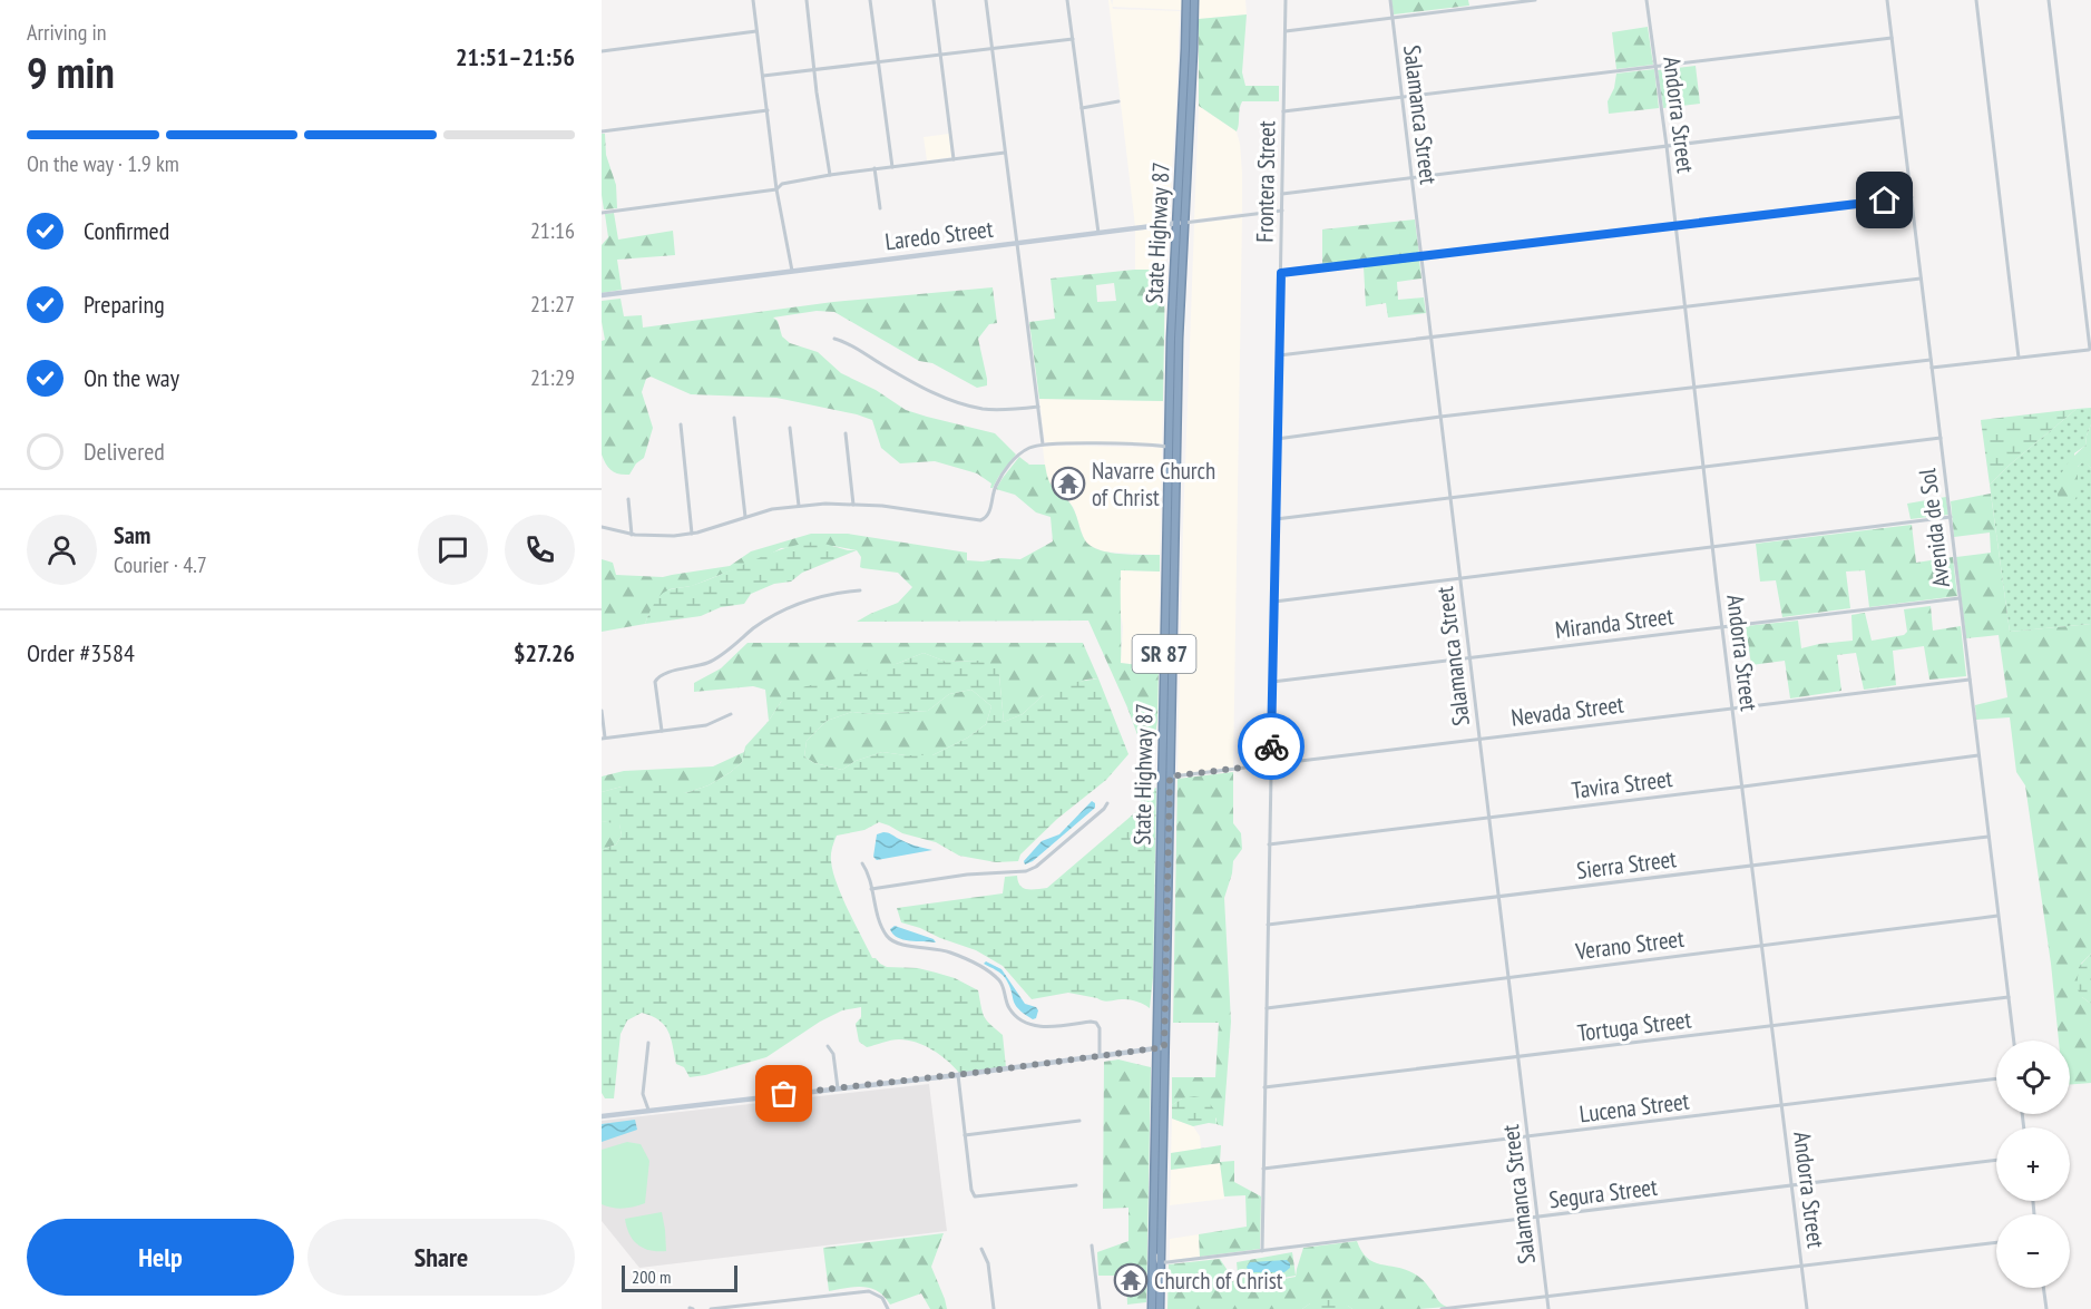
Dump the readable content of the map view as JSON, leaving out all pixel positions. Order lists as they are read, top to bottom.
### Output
{
  "streets": {
    "highway": ["State Highway 87", "SR 87"],
    "street": [
      "Salamanca Street",
      "Andorra Street",
      "Frontera Street",
      "Laredo Street",
      "Avenida de Sol",
      "Miranda Street",
      "Nevada Street",
      "Tavira Street",
      "Sierra Street",
      "Verano Street",
      "Tortuga Street",
      "Lucena Street",
      "Segura Street"
    ]
  },
  "crossings": [
    ["Salamanca Street", "Miranda Street"],
    ["Salamanca Street", "Nevada Street"],
    ["Salamanca Street", "Tavira Street"],
    ["Salamanca Street", "Sierra Street"],
    ["Salamanca Street", "Verano Street"],
    ["Salamanca Street", "Tortuga Street"],
    ["Salamanca Street", "Lucena Street"],
    ["Salamanca Street", "Segura Street"],
    ["Andorra Street", "Miranda Street"],
    ["Andorra Street", "Nevada Street"],
    ["Andorra Street", "Tavira Street"],
    ["Andorra Street", "Sierra Street"],
    ["Andorra Street", "Verano Street"],
    ["Andorra Street", "Tortuga Street"],
    ["Andorra Street", "Lucena Street"],
    ["Andorra Street", "Segura Street"],
    ["Frontera Street", "Laredo Street"],
    ["Frontera Street", "Miranda Street"],
    ["Frontera Street", "Nevada Street"],
    ["Frontera Street", "Tavira Street"],
    ["Frontera Street", "Sierra Street"],
    ["Frontera Street", "Verano Street"],
    ["Frontera Street", "Tortuga Street"],
    ["Frontera Street", "Lucena Street"],
    ["Frontera Street", "Segura Street"],
    ["State Highway 87", "Laredo Street"],
    ["State Highway 87", "SR 87"],
    ["Laredo Street", "SR 87"],
    ["Avenida de Sol", "Miranda Street"],
    ["Avenida de Sol", "Nevada Street"],
    ["Avenida de Sol", "Tavira Street"],
    ["Avenida de Sol", "Sierra Street"],
    ["Avenida de Sol", "Verano Street"],
    ["Avenida de Sol", "Tortuga Street"],
    ["SR 87", "Nevada Street"],
    ["SR 87", "Segura Street"]
  ],
  "places": {
    "temple": ["Navarre Church of Christ", "Church of Christ"]
  },
  "scale_bar": "200 m",
  "page": {
    "heading": ["9 min", "Arriving in", "21:51–21:56"],
    "panel": [
      "Sam",
      "Courier · 4.7",
      "Order #3584",
      "$27.26"
    ],
    "bar": "On the way · 1.9 km",
    "list": [
      ["Confirmed", "21:16"],
      ["Preparing", "21:27"],
      ["On the way", "21:29"],
      "Delivered"
    ],
    "map_buttons": ["+", "−"],
    "buttons": ["Help", "Share"],
    "scale": "200 m"
  }
}
